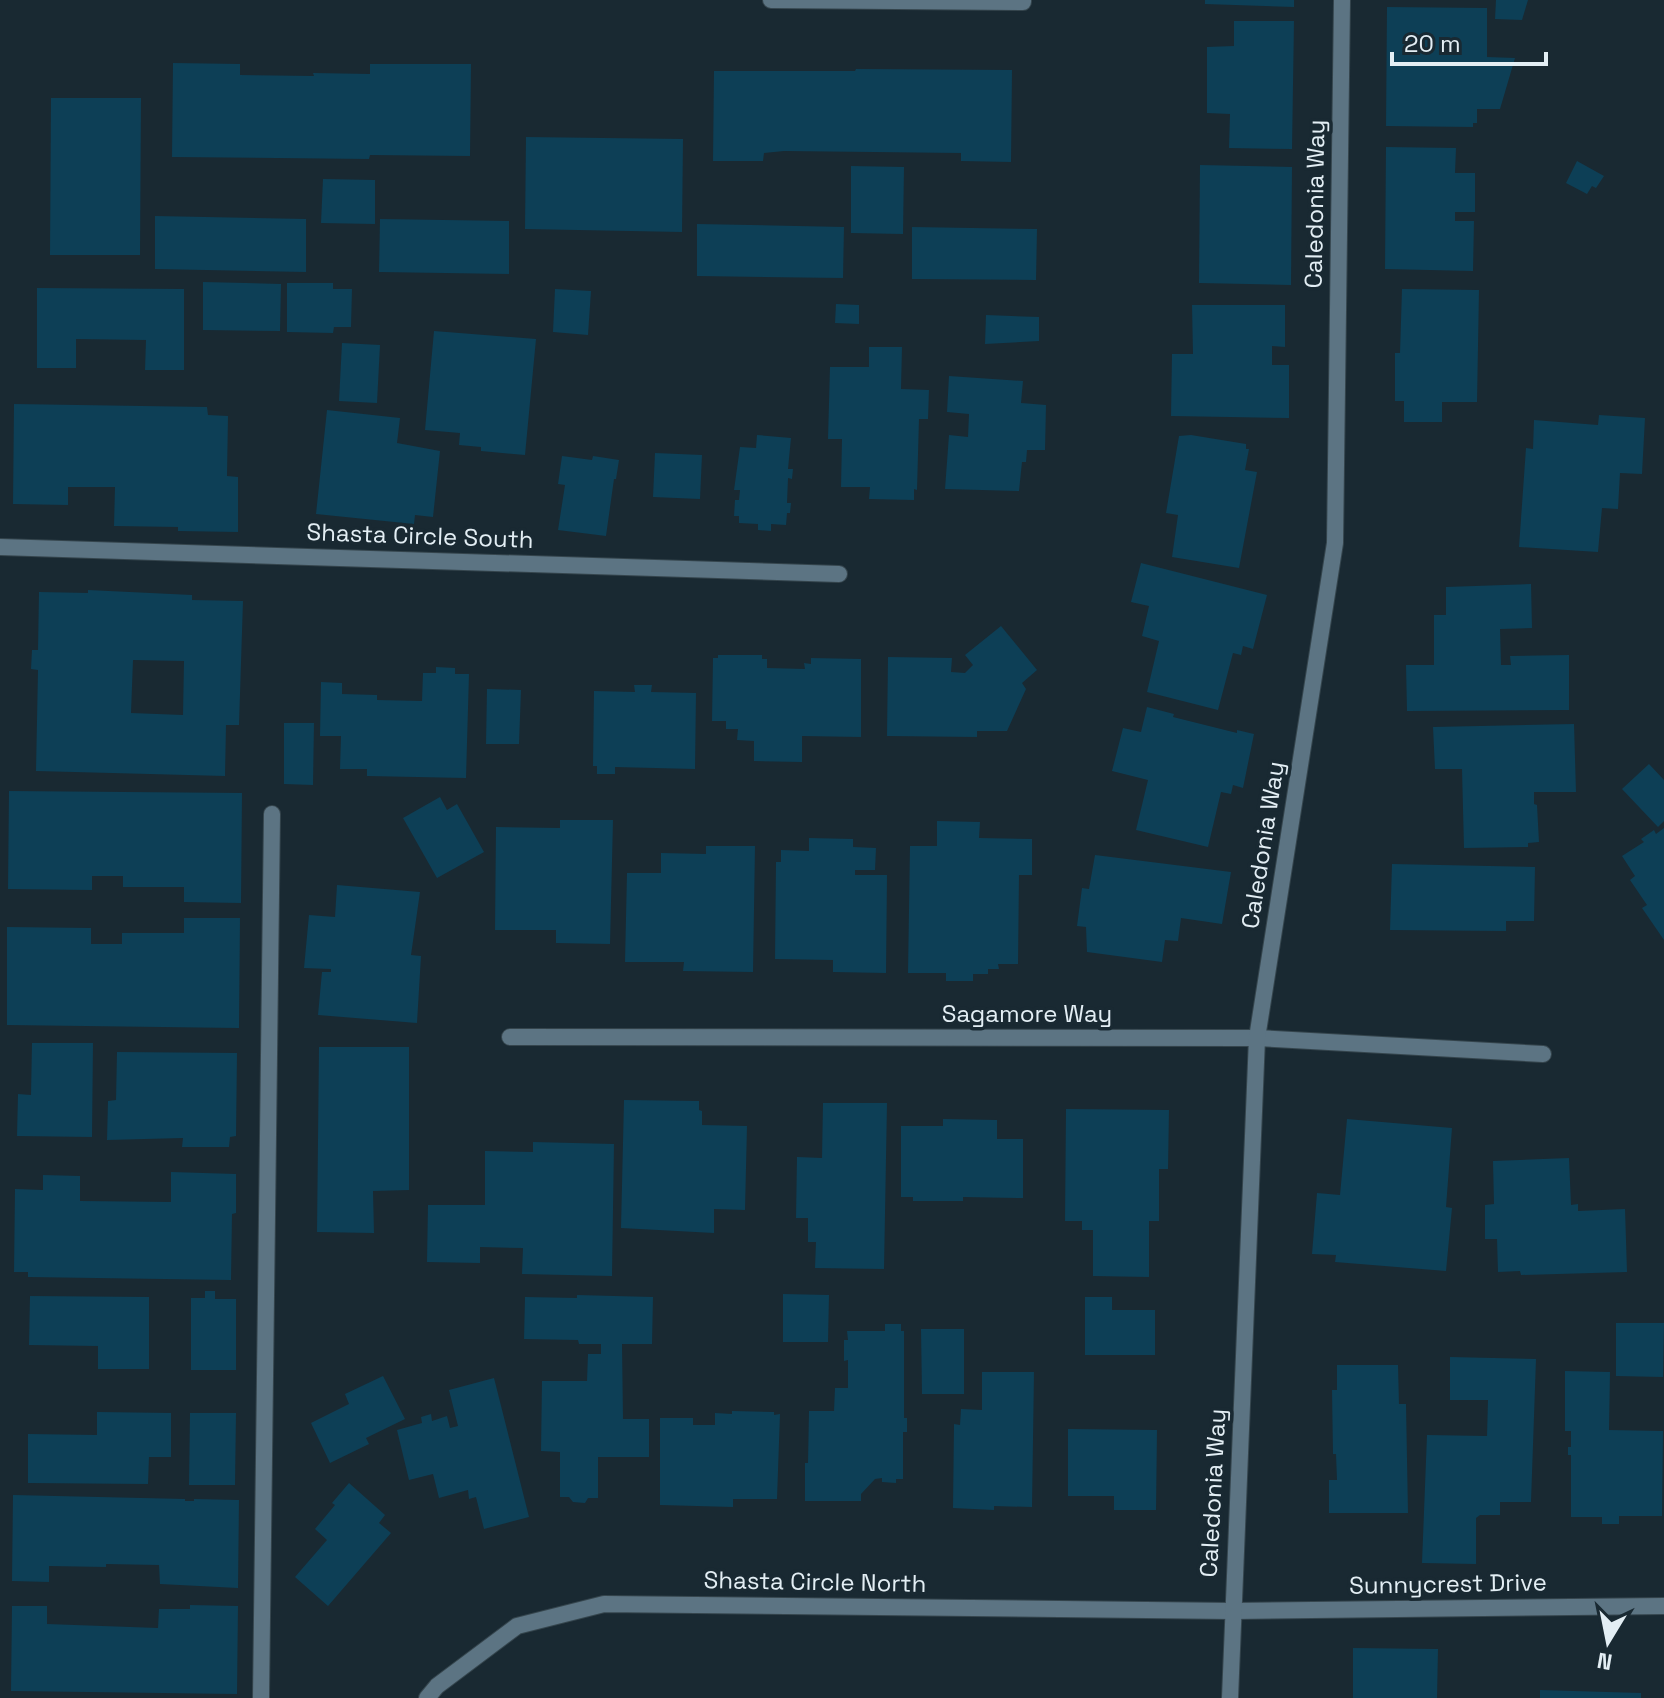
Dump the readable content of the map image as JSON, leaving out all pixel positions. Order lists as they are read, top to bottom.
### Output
{
  "streets": {
    "street": [
      "Caledonia Way",
      "Shasta Circle South",
      "Sagamore Way",
      "Shasta Circle North",
      "Sunnycrest Drive"
    ]
  },
  "crossings": [
    ["Caledonia Way", "Sagamore Way"],
    ["Caledonia Way", "Shasta Circle North"],
    ["Caledonia Way", "Sunnycrest Drive"],
    ["Shasta Circle North", "Sunnycrest Drive"]
  ],
  "scale_bar": "20 m",
  "north": "bottom"
}
